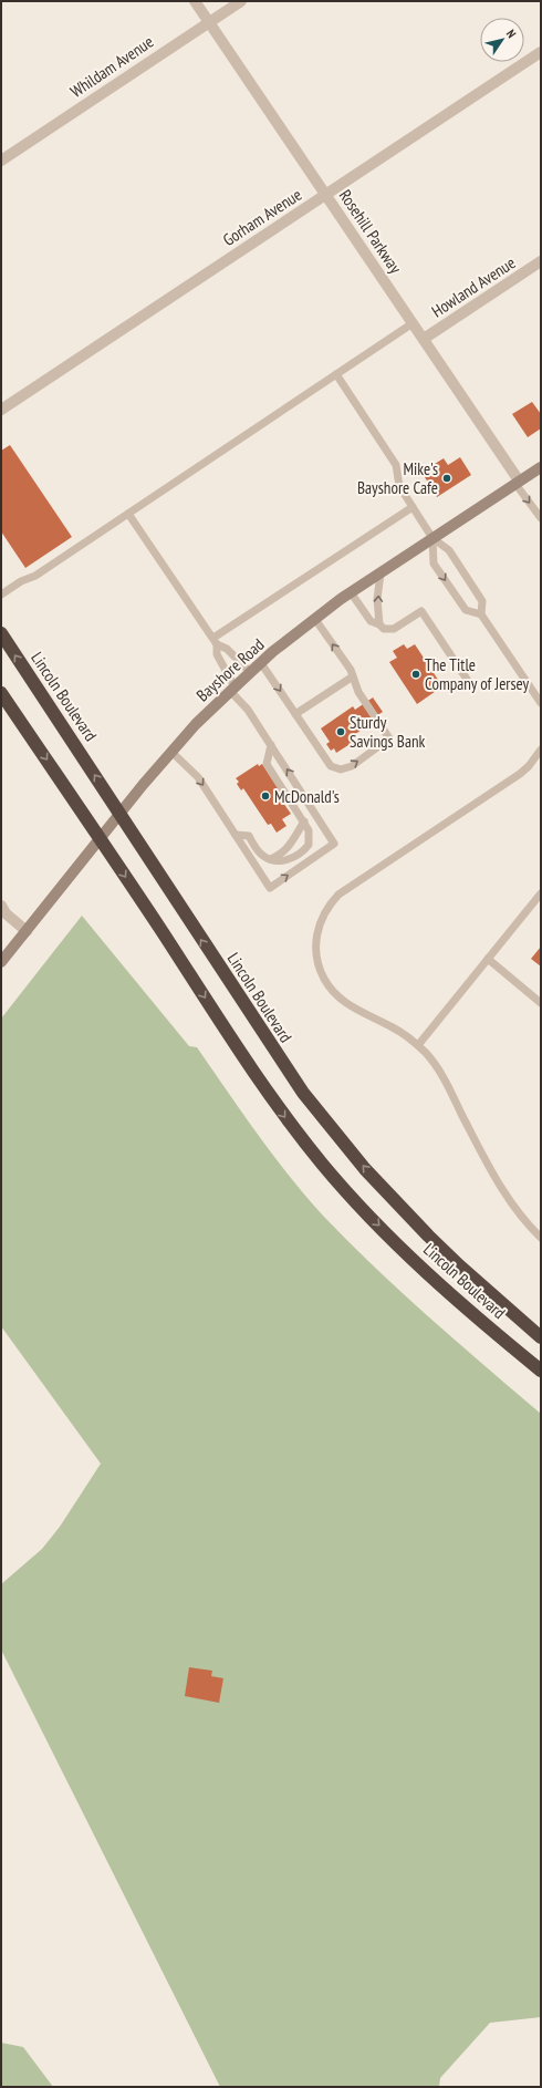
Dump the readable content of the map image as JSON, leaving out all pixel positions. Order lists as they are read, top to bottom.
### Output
{
  "streets": {
    "highway": ["Lincoln Boulevard"],
    "main road": ["Bayshore Road"],
    "street": [
      "Whildam Avenue",
      "Gorham Avenue",
      "Rosehill Parkway",
      "Howland Avenue"
    ]
  },
  "crossings": [
    ["Whildam Avenue", "Rosehill Parkway"],
    ["Gorham Avenue", "Rosehill Parkway"],
    ["Rosehill Parkway", "Howland Avenue"],
    ["Rosehill Parkway", "Bayshore Road"],
    ["Bayshore Road", "Lincoln Boulevard"]
  ],
  "places": [
    "Mike's Bayshore Cafe",
    "The Title Company of Jersey",
    "Sturdy Savings Bank",
    "McDonald's"
  ],
  "north": "top right"
}
